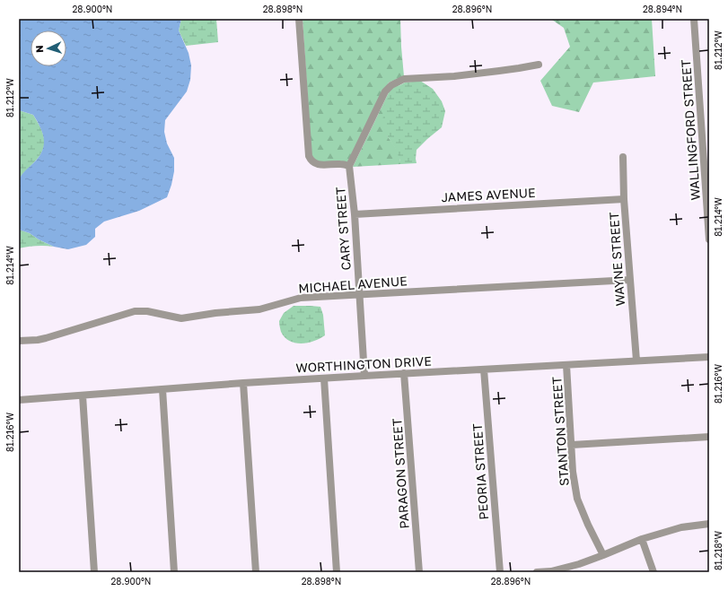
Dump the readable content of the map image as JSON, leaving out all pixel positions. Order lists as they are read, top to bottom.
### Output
{
  "streets": {
    "street": [
      "WALLINGFORD STREET",
      "JAMES AVENUE",
      "CARY STREET",
      "WAYNE STREET",
      "MICHAEL AVENUE",
      "WORTHINGTON DRIVE",
      "STANTON STREET",
      "PEORIA STREET",
      "PARAGON STREET"
    ]
  },
  "crossings": [
    ["JAMES AVENUE", "CARY STREET"],
    ["JAMES AVENUE", "WAYNE STREET"],
    ["CARY STREET", "MICHAEL AVENUE"],
    ["CARY STREET", "WORTHINGTON DRIVE"],
    ["WAYNE STREET", "MICHAEL AVENUE"],
    ["WAYNE STREET", "WORTHINGTON DRIVE"],
    ["WORTHINGTON DRIVE", "STANTON STREET"],
    ["WORTHINGTON DRIVE", "PEORIA STREET"],
    ["WORTHINGTON DRIVE", "PARAGON STREET"]
  ],
  "north": "left",
  "coordinates": [
    "28.900°N",
    "28.898°N",
    "28.896°N",
    "28.894°N",
    "81.212°W",
    "81.214°W",
    "81.216°W",
    "81.218°W"
  ]
}
